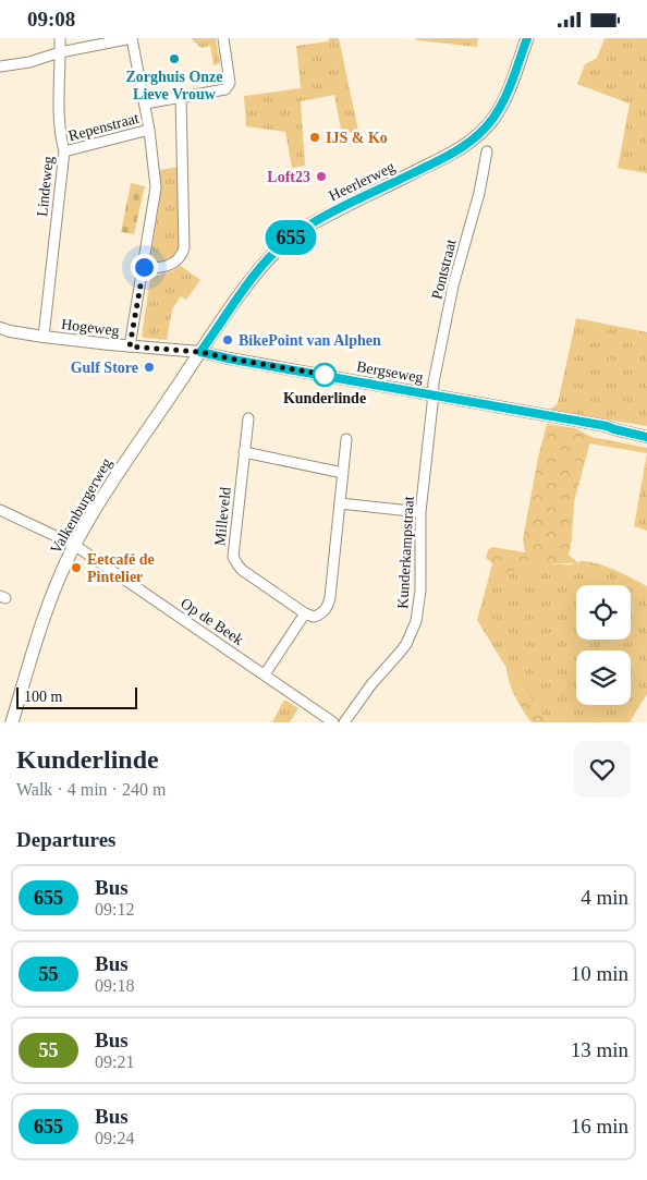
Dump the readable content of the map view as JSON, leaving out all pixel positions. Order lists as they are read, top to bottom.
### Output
{
  "streets": {
    "main road": ["Heerlerweg", "Valkenburgerweg"],
    "street": [
      "Repenstraat",
      "Lindeweg",
      "Pontstraat",
      "Hogeweg",
      "Bergseweg",
      "Milleveld",
      "Kunderkampstraat",
      "Op de Beek"
    ]
  },
  "crossings": [
    ["Repenstraat", "Lindeweg"],
    ["Heerlerweg", "Hogeweg"],
    ["Heerlerweg", "Bergseweg"],
    ["Heerlerweg", "Valkenburgerweg"],
    ["Lindeweg", "Hogeweg"],
    ["Pontstraat", "Bergseweg"],
    ["Pontstraat", "Kunderkampstraat"],
    ["Hogeweg", "Bergseweg"],
    ["Hogeweg", "Valkenburgerweg"],
    ["Bergseweg", "Valkenburgerweg"],
    ["Bergseweg", "Kunderkampstraat"],
    ["Valkenburgerweg", "Op de Beek"]
  ],
  "places": [
    "Zorghuis Onze Lieve Vrouw",
    "IJS & Ko",
    "Loft23",
    "BikePoint van Alphen",
    "Gulf Store",
    "Kunderlinde",
    "Eetcafé de Pintelier"
  ],
  "lines": ["bus line 655"],
  "scale_bar": "100 m",
  "page": {
    "status": "09:08",
    "on_map": "655",
    "scale": "100 m",
    "heading": [
      ["Kunderlinde", "Walk · 4 min · 240 m"],
      "Departures"
    ],
    "list": [
      {
        "mark": "655",
        "name": "Bus",
        "note": "09:12",
        "value": "4 min"
      },
      {
        "mark": "55",
        "name": "Bus",
        "note": "09:18",
        "value": "10 min"
      },
      {
        "mark": "55",
        "name": "Bus",
        "note": "09:21",
        "value": "13 min"
      },
      {
        "mark": "655",
        "name": "Bus",
        "note": "09:24",
        "value": "16 min"
      }
    ]
  }
}
